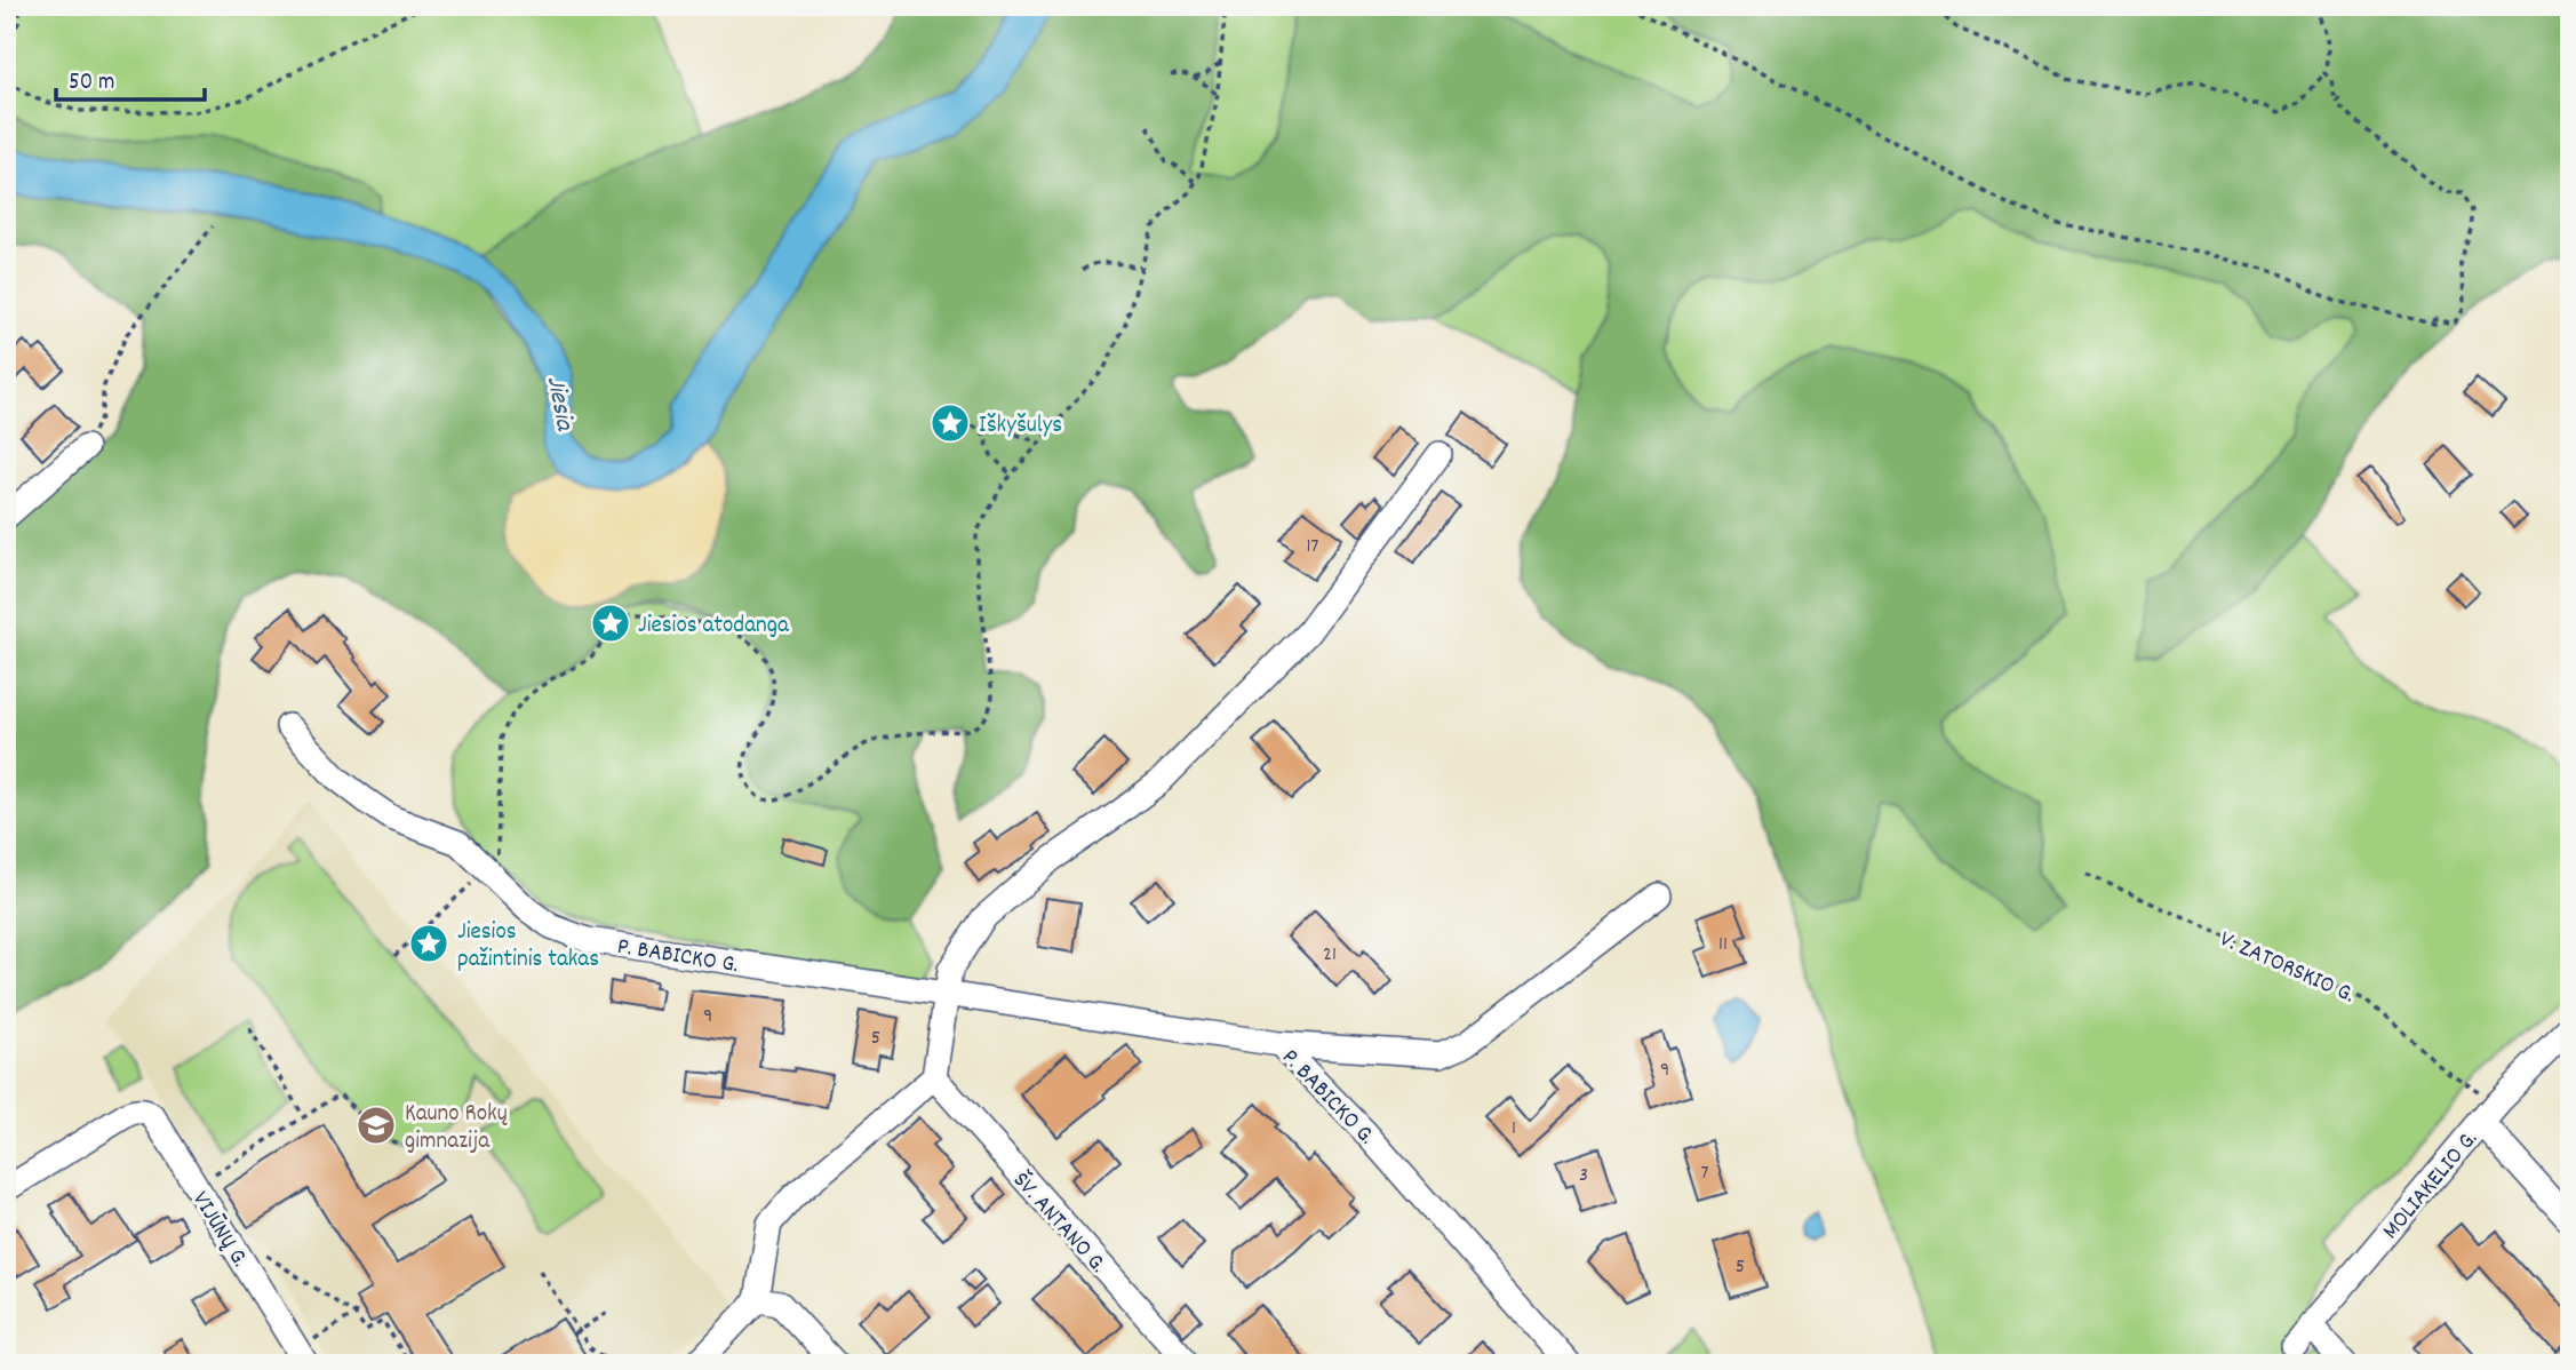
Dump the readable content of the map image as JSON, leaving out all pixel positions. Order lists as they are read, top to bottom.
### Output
{
  "streets": {
    "street": [
      "P. BABICKO G.",
      "MOLIAKELIO G.",
      "ŠV. ANTANO G.",
      "VIJŪNŲ G."
    ],
    "path": ["V. ZATORSKIO G."]
  },
  "water": ["Jiesia"],
  "places": {
    "place": ["Iškyšulys", "Jiesios atodanga", "Jiesios pažintinis takas"],
    "school or university": ["Kauno Rokų gimnazija"]
  },
  "house_numbers": [
    "17",
    "11",
    "21",
    "9",
    "5",
    "9",
    "1",
    "7",
    "3",
    "5"
  ],
  "scale_bar": "50 m"
}
